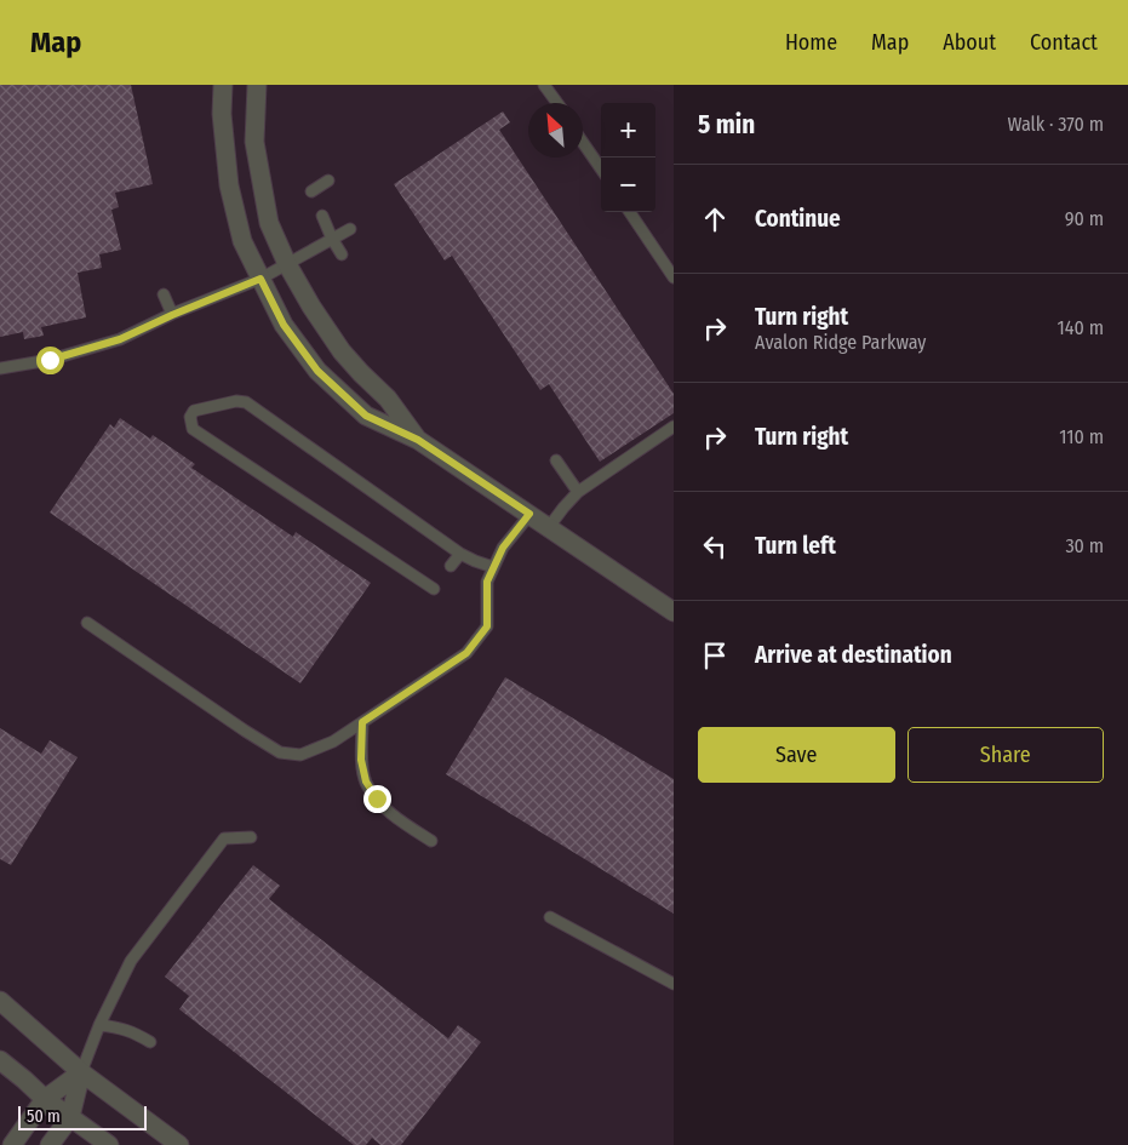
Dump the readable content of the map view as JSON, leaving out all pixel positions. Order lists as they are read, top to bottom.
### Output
{
  "scale_bar": "50 m",
  "north": "top left",
  "page": {
    "header": "Map",
    "nav": [
      "Home",
      "Map",
      "About",
      "Contact"
    ],
    "heading": ["5 min", "Walk · 370 m"],
    "map_buttons": ["+", "−"],
    "list": [
      ["Continue", "90 m"],
      ["Turn right", "Avalon Ridge Parkway", "140 m"],
      ["Turn right", "110 m"],
      ["Turn left", "30 m"],
      "Arrive at destination"
    ],
    "buttons": ["Save", "Share"],
    "scale": "50 m"
  }
}
